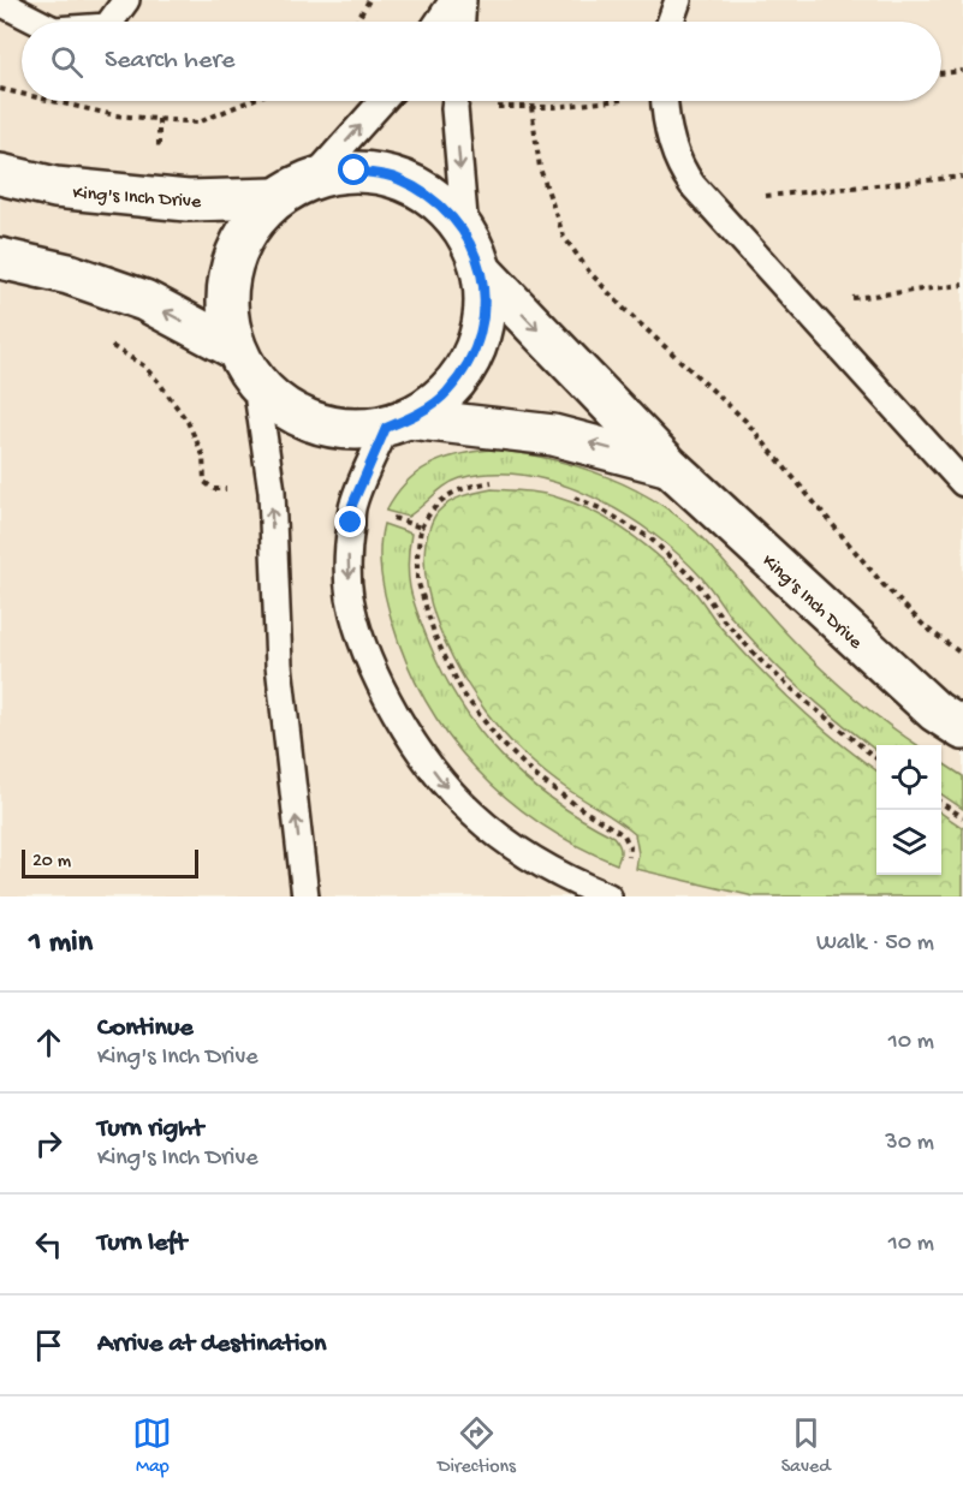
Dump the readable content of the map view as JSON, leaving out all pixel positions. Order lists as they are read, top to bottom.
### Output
{
  "streets": {
    "street": ["King's Inch Drive"]
  },
  "scale_bar": "20 m",
  "page": {
    "search": "Search here",
    "scale": "20 m",
    "heading": ["1 min", "Walk · 50 m"],
    "list": [
      ["Continue", "King's Inch Drive", "10 m"],
      ["Turn right", "King's Inch Drive", "30 m"],
      ["Turn left", "10 m"],
      "Arrive at destination"
    ],
    "nav": ["Map", "Directions", "Saved"]
  }
}
